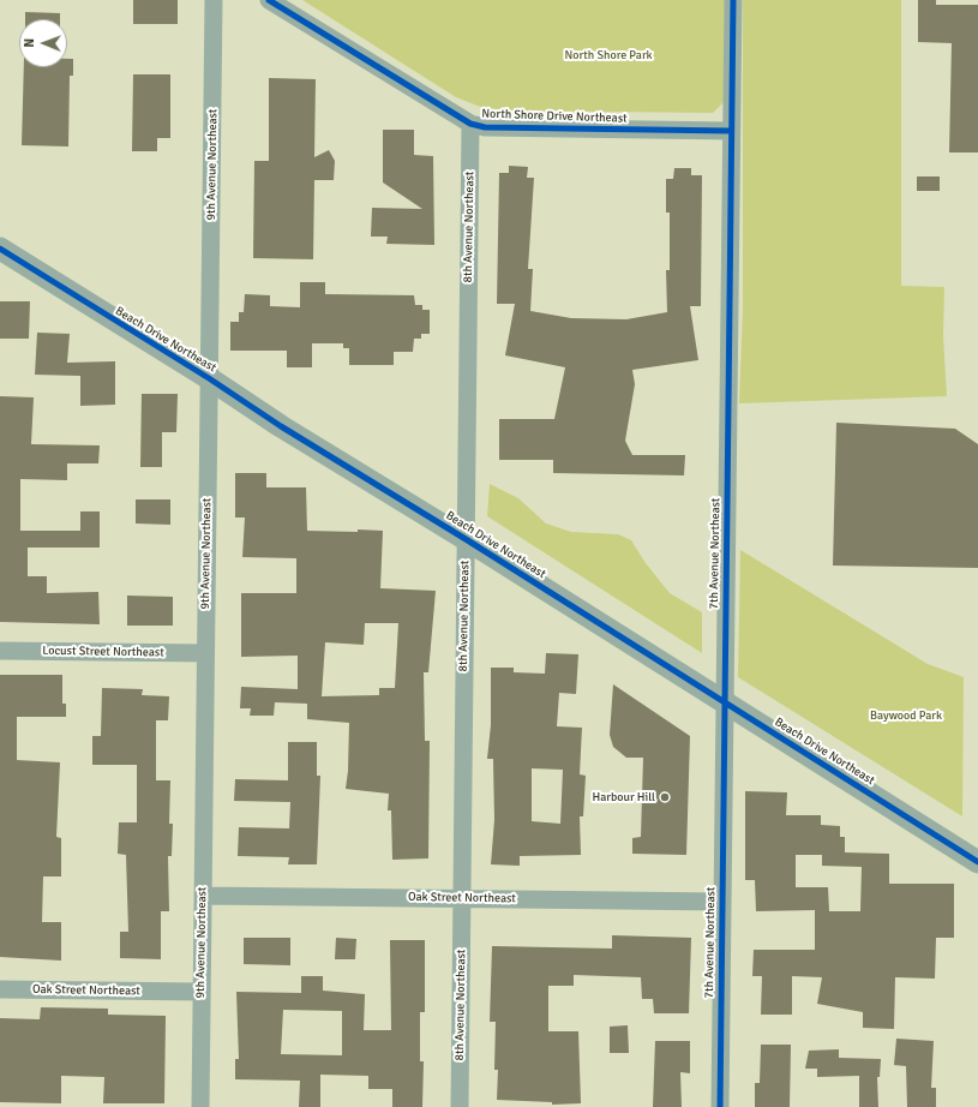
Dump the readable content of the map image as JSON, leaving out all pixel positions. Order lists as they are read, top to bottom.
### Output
{
  "streets": {
    "street": [
      "North Shore Drive Northeast",
      "9th Avenue Northeast",
      "8th Avenue Northeast",
      "Beach Drive Northeast",
      "7th Avenue Northeast",
      "Locust Street Northeast",
      "Oak Street Northeast"
    ]
  },
  "crossings": [
    ["North Shore Drive Northeast", "8th Avenue Northeast"],
    ["North Shore Drive Northeast", "7th Avenue Northeast"],
    ["9th Avenue Northeast", "Beach Drive Northeast"],
    ["9th Avenue Northeast", "Locust Street Northeast"],
    ["9th Avenue Northeast", "Oak Street Northeast"],
    ["8th Avenue Northeast", "Beach Drive Northeast"],
    ["8th Avenue Northeast", "Oak Street Northeast"],
    ["Beach Drive Northeast", "7th Avenue Northeast"],
    ["7th Avenue Northeast", "Oak Street Northeast"]
  ],
  "parks": ["North Shore Park", "Baywood Park"],
  "places": ["Harbour Hill"],
  "north": "left"
}
